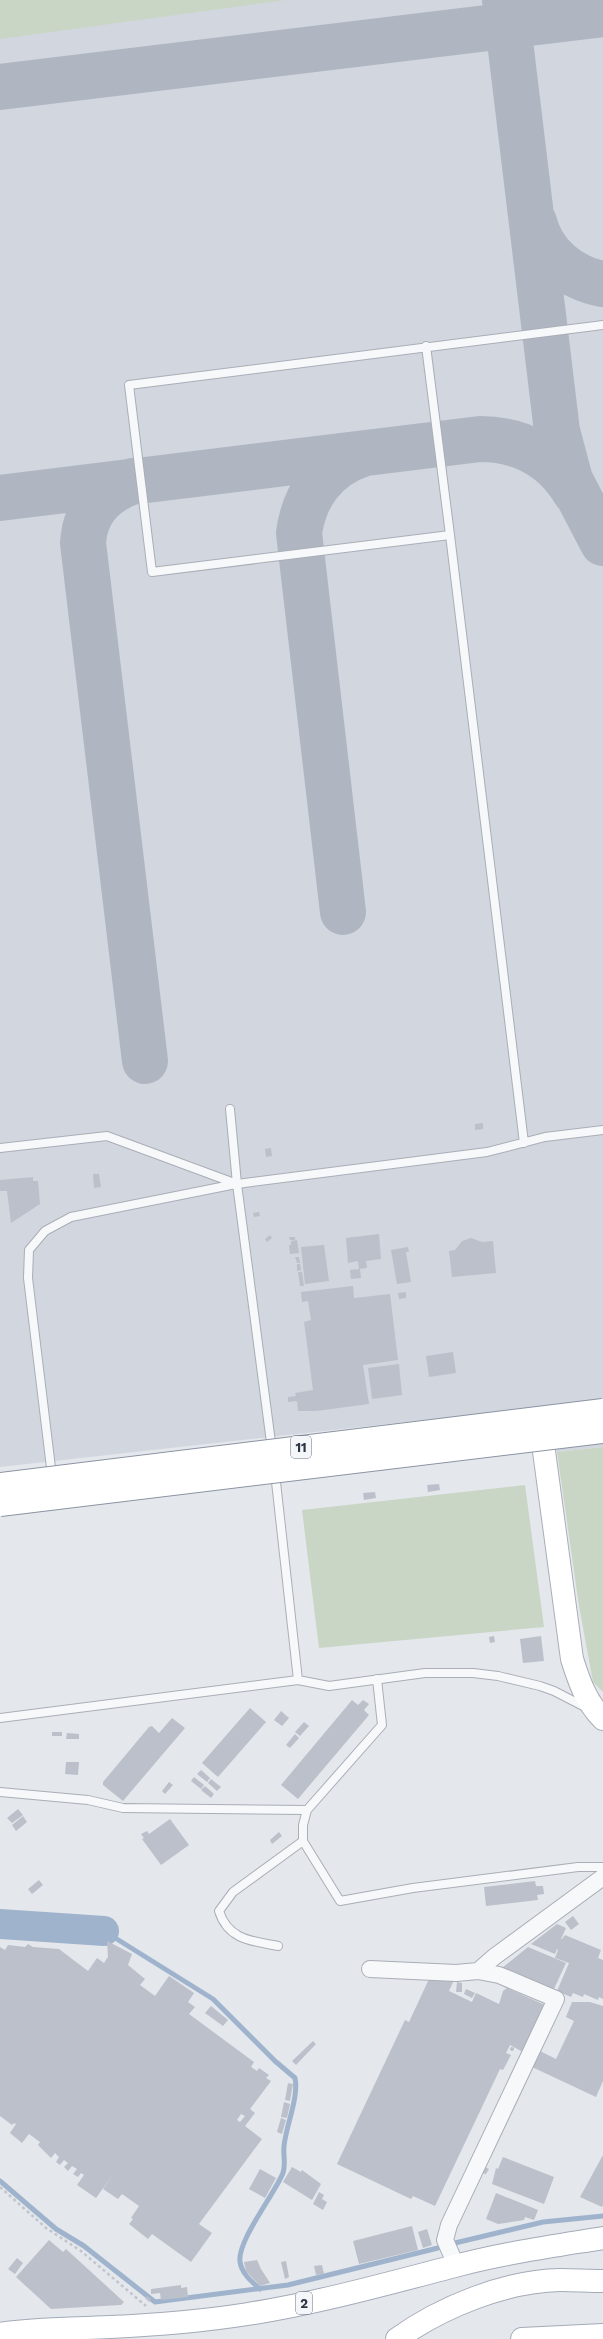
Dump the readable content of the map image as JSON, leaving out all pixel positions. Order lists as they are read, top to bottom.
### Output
{
  "streets": {
    "main road": ["11", "2"]
  }
}
